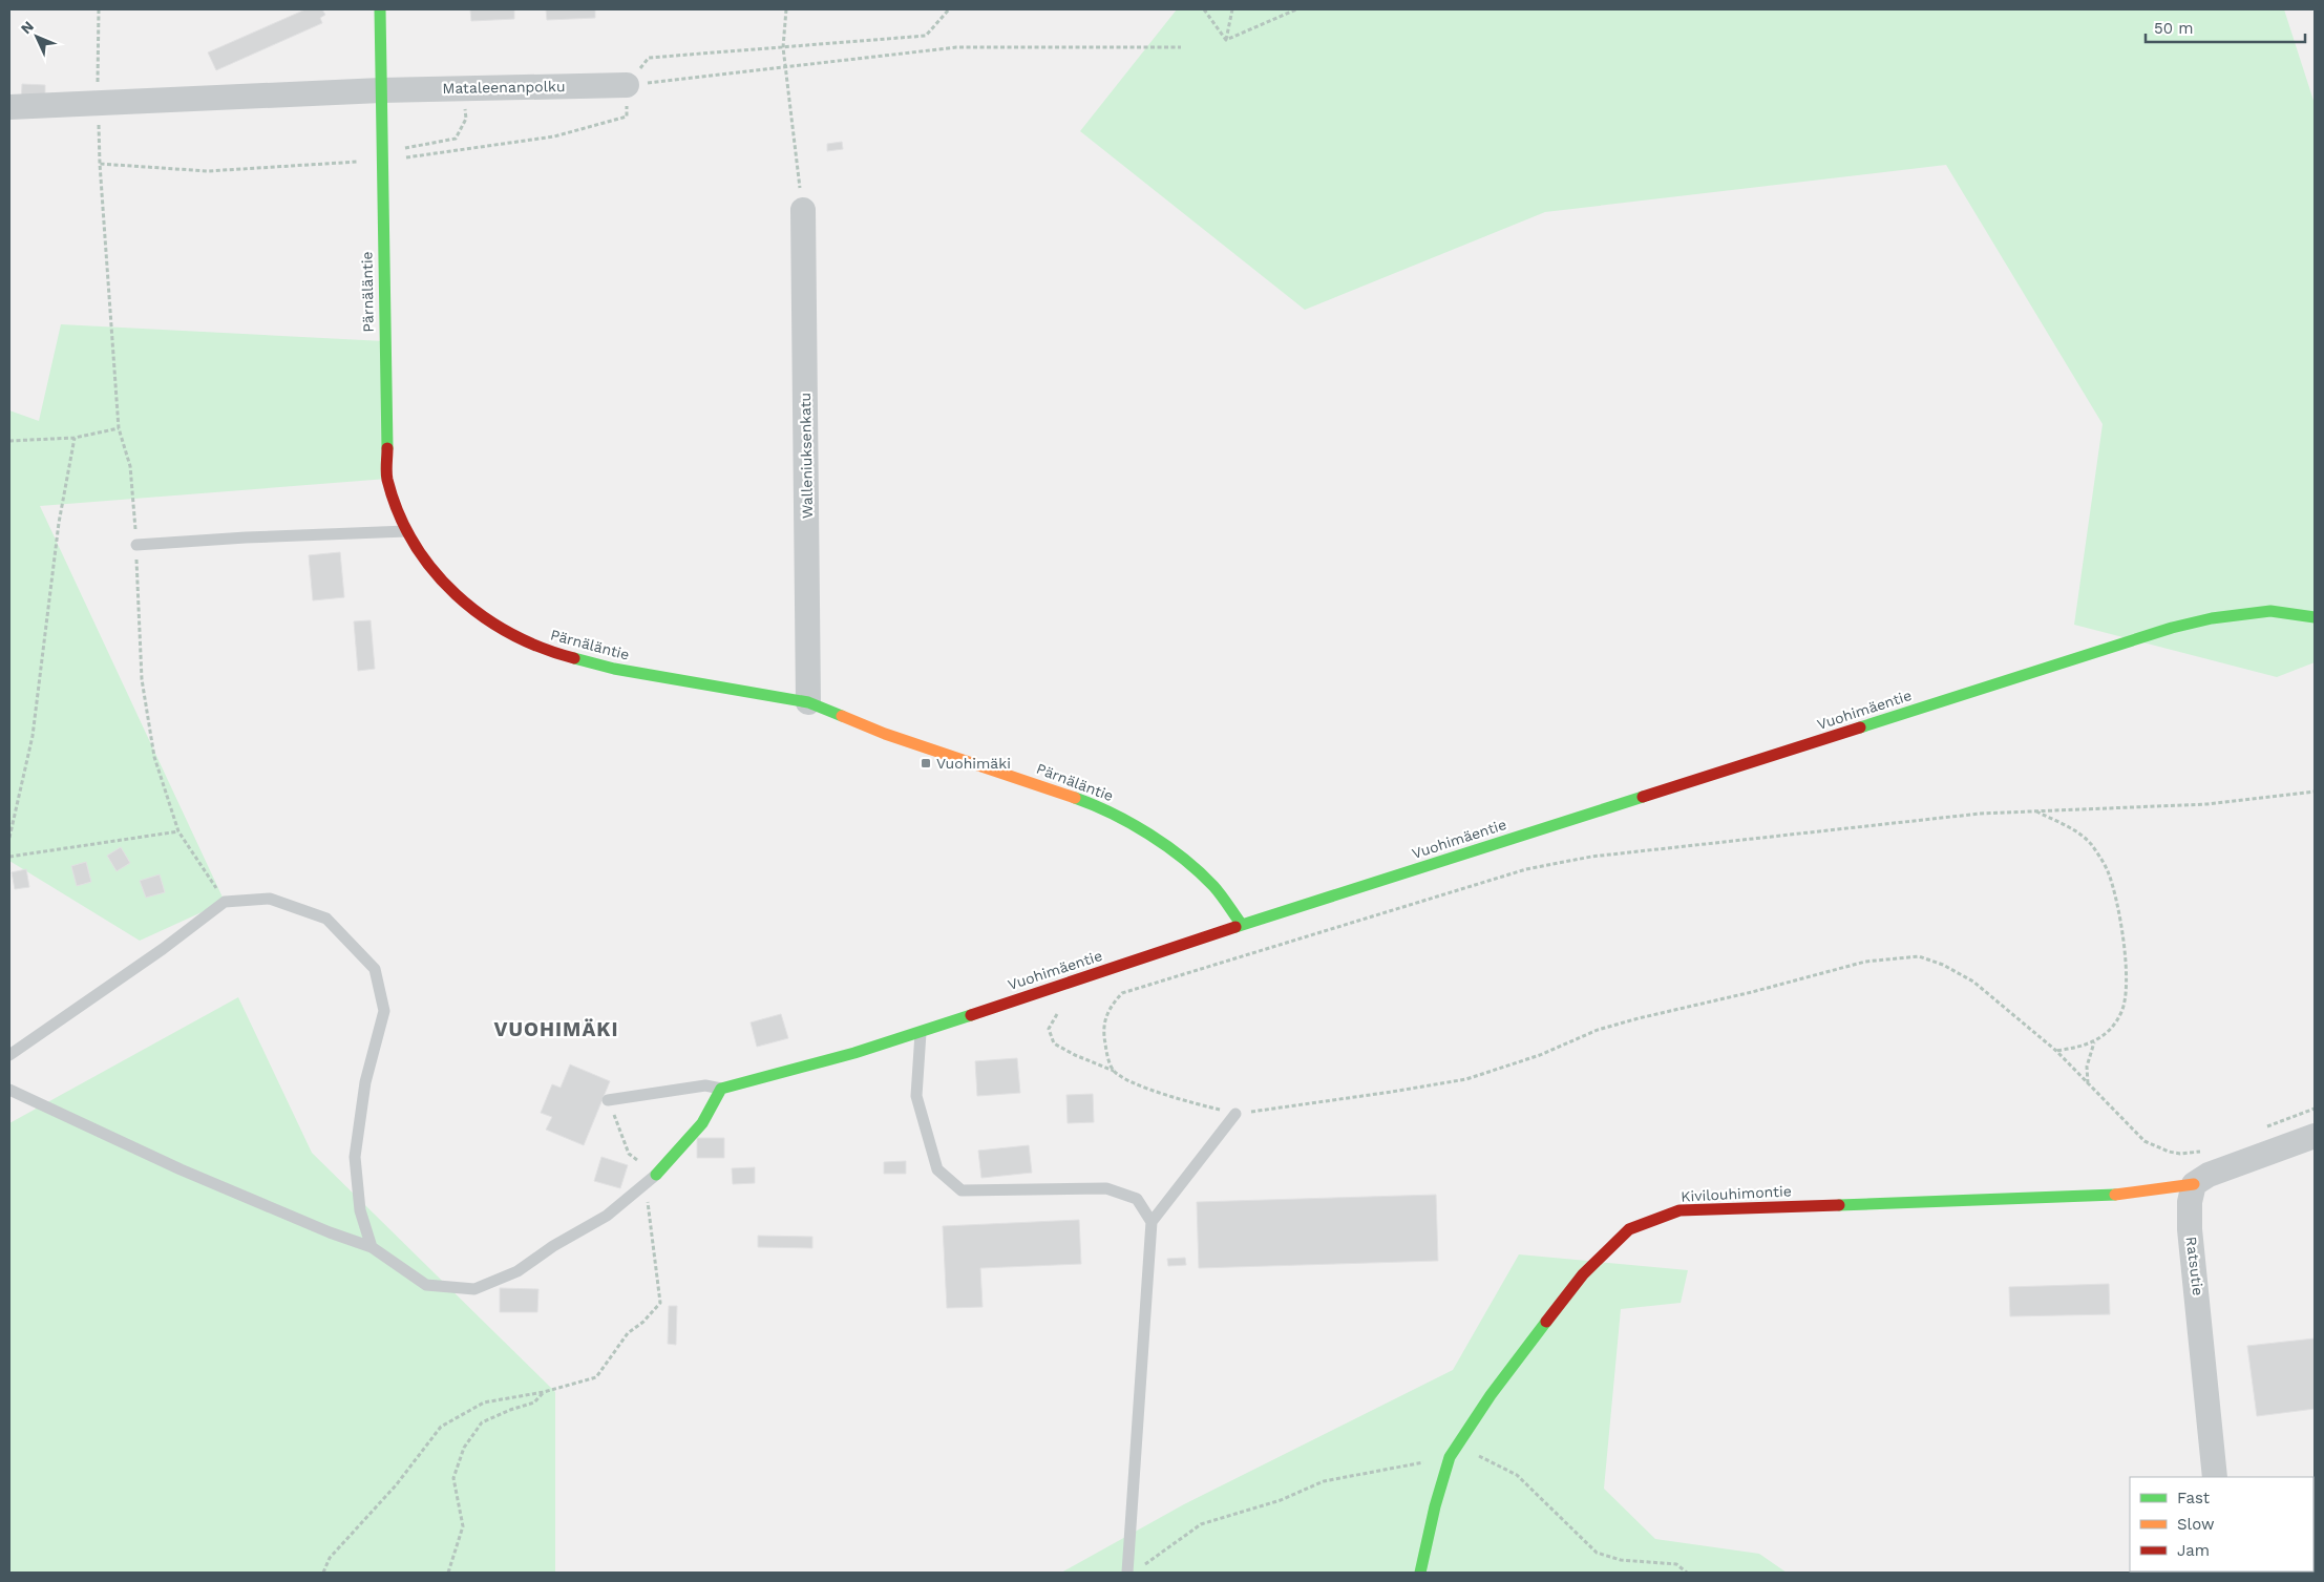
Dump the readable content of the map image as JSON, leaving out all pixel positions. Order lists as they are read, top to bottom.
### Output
{
  "streets": {
    "street": [
      "Mataleenanpolku",
      "Pärnäläntie",
      "Walleniuksenkatu",
      "Vuohimäentie",
      "Kivilouhimontie",
      "Ratsutie"
    ]
  },
  "crossings": [
    ["Mataleenanpolku", "Pärnäläntie"],
    ["Pärnäläntie", "Walleniuksenkatu"],
    ["Pärnäläntie", "Vuohimäentie"],
    ["Kivilouhimontie", "Ratsutie"]
  ],
  "districts": ["VUOHIMÄKI"],
  "places": {
    "transit": ["Vuohimäki"]
  },
  "legend": ["Fast", "Slow", "Jam"],
  "scale_bar": "50 m",
  "north": "top left"
}
